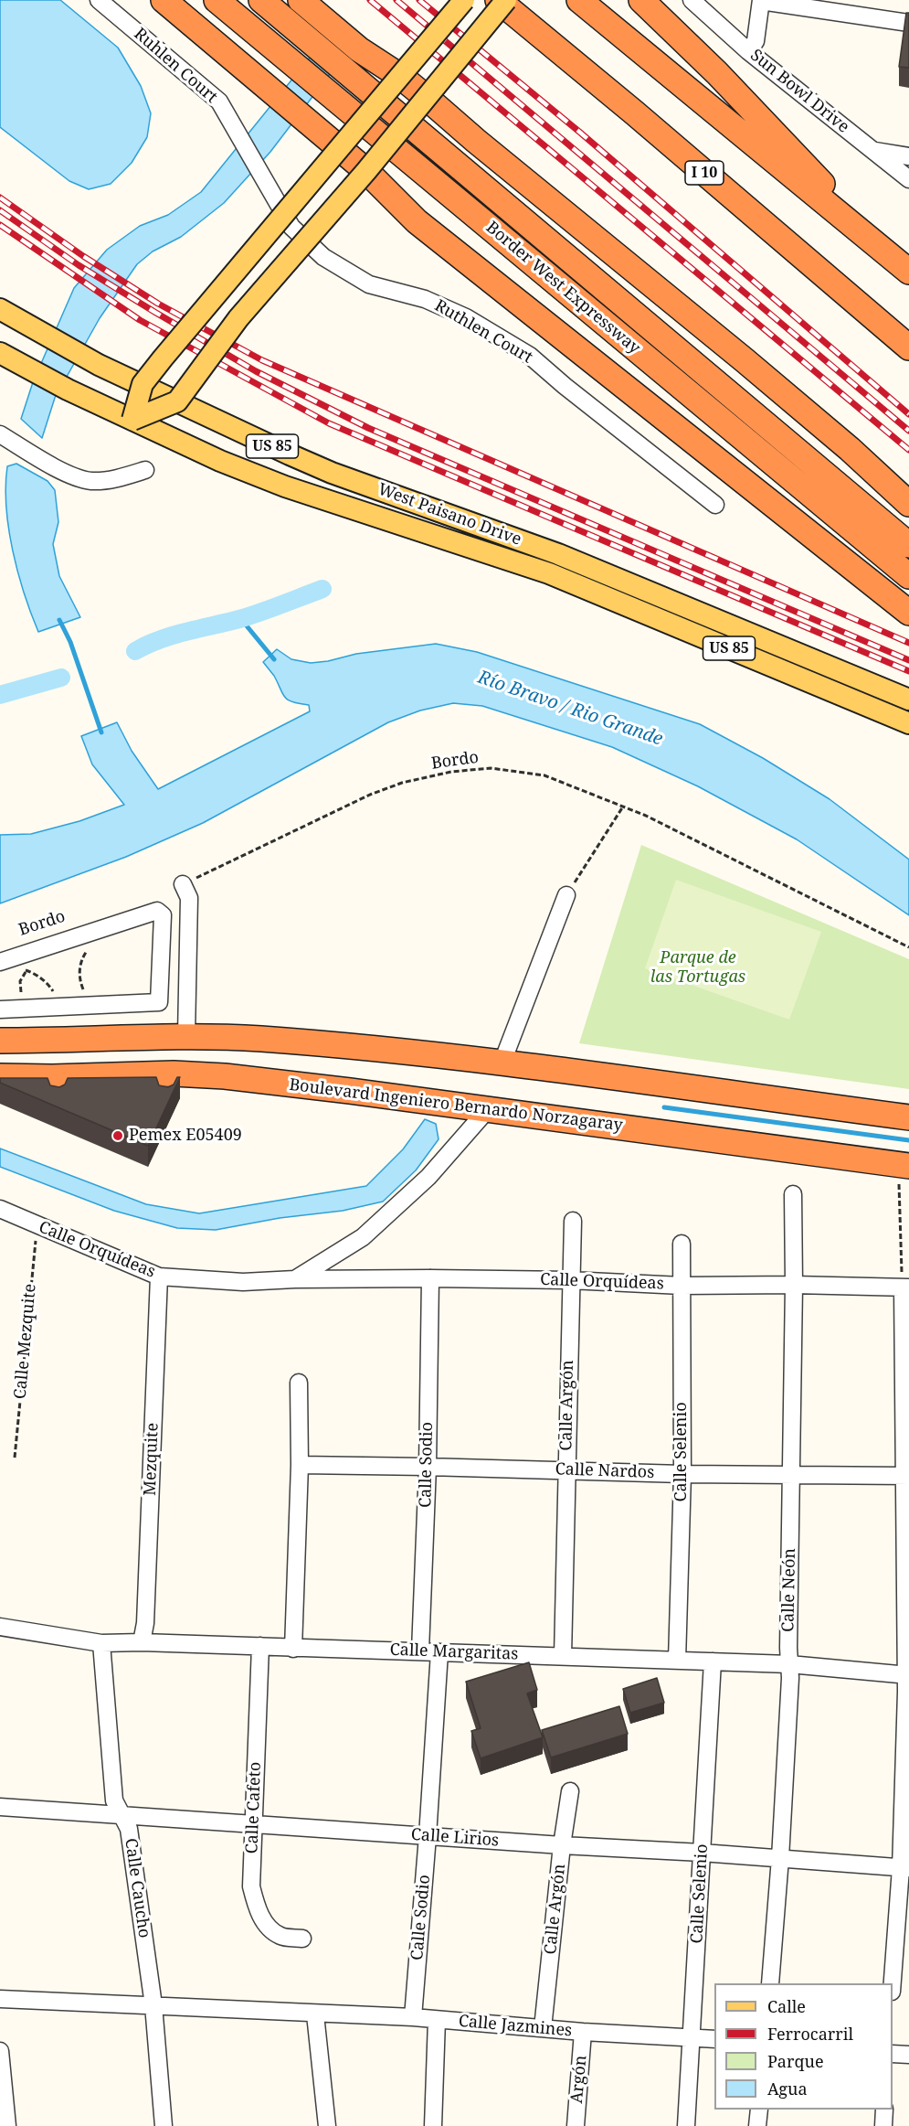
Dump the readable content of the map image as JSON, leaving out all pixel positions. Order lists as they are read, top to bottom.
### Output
{
  "streets": {
    "highway": ["I 10", "Border West Expressway", "Boulevard Ingeniero Bernardo Norzagaray"],
    "main road": ["US 85", "West Paisano Drive"],
    "street": [
      "Ruhlen Court",
      "Sun Bowl Drive",
      "Ruthlen Court",
      "Calle Orquídeas",
      "Calle Argón",
      "Calle Selenio",
      "Mezquite",
      "Calle Sodio",
      "Calle Nardos",
      "Calle Neón",
      "Calle Margaritas",
      "Calle Cafeto",
      "Calle Lirios",
      "Calle Caucho",
      "Calle Jazmines",
      "Argón"
    ],
    "path": ["Bordo", "Calle Mezquite"]
  },
  "crossings": [
    ["Ruhlen Court", "Ruthlen Court"],
    ["Boulevard Ingeniero Bernardo Norzagaray", "Calle Orquídeas"],
    ["Calle Orquídeas", "Calle Mezquite"],
    ["Calle Orquídeas", "Calle Argón"],
    ["Calle Orquídeas", "Calle Selenio"],
    ["Calle Orquídeas", "Mezquite"],
    ["Calle Orquídeas", "Calle Sodio"],
    ["Calle Orquídeas", "Calle Neón"],
    ["Calle Argón", "Calle Nardos"],
    ["Calle Argón", "Calle Margaritas"],
    ["Calle Argón", "Calle Lirios"],
    ["Calle Argón", "Calle Jazmines"],
    ["Calle Selenio", "Calle Nardos"],
    ["Calle Selenio", "Calle Margaritas"],
    ["Calle Selenio", "Calle Lirios"],
    ["Calle Selenio", "Calle Jazmines"],
    ["Mezquite", "Calle Margaritas"],
    ["Calle Sodio", "Calle Nardos"],
    ["Calle Sodio", "Calle Margaritas"],
    ["Calle Sodio", "Calle Lirios"],
    ["Calle Sodio", "Calle Jazmines"],
    ["Calle Nardos", "Calle Neón"],
    ["Calle Neón", "Calle Margaritas"],
    ["Calle Neón", "Calle Lirios"],
    ["Calle Margaritas", "Calle Cafeto"],
    ["Calle Margaritas", "Calle Caucho"],
    ["Calle Cafeto", "Calle Lirios"],
    ["Calle Lirios", "Calle Caucho"],
    ["Calle Jazmines", "Argón"]
  ],
  "water": ["Río Bravo / Rio Grande"],
  "parks": ["Parque de las Tortugas"],
  "places": ["Pemex E05409"],
  "legend": [
    "Calle",
    "Ferrocarril",
    "Parque",
    "Agua"
  ]
}
